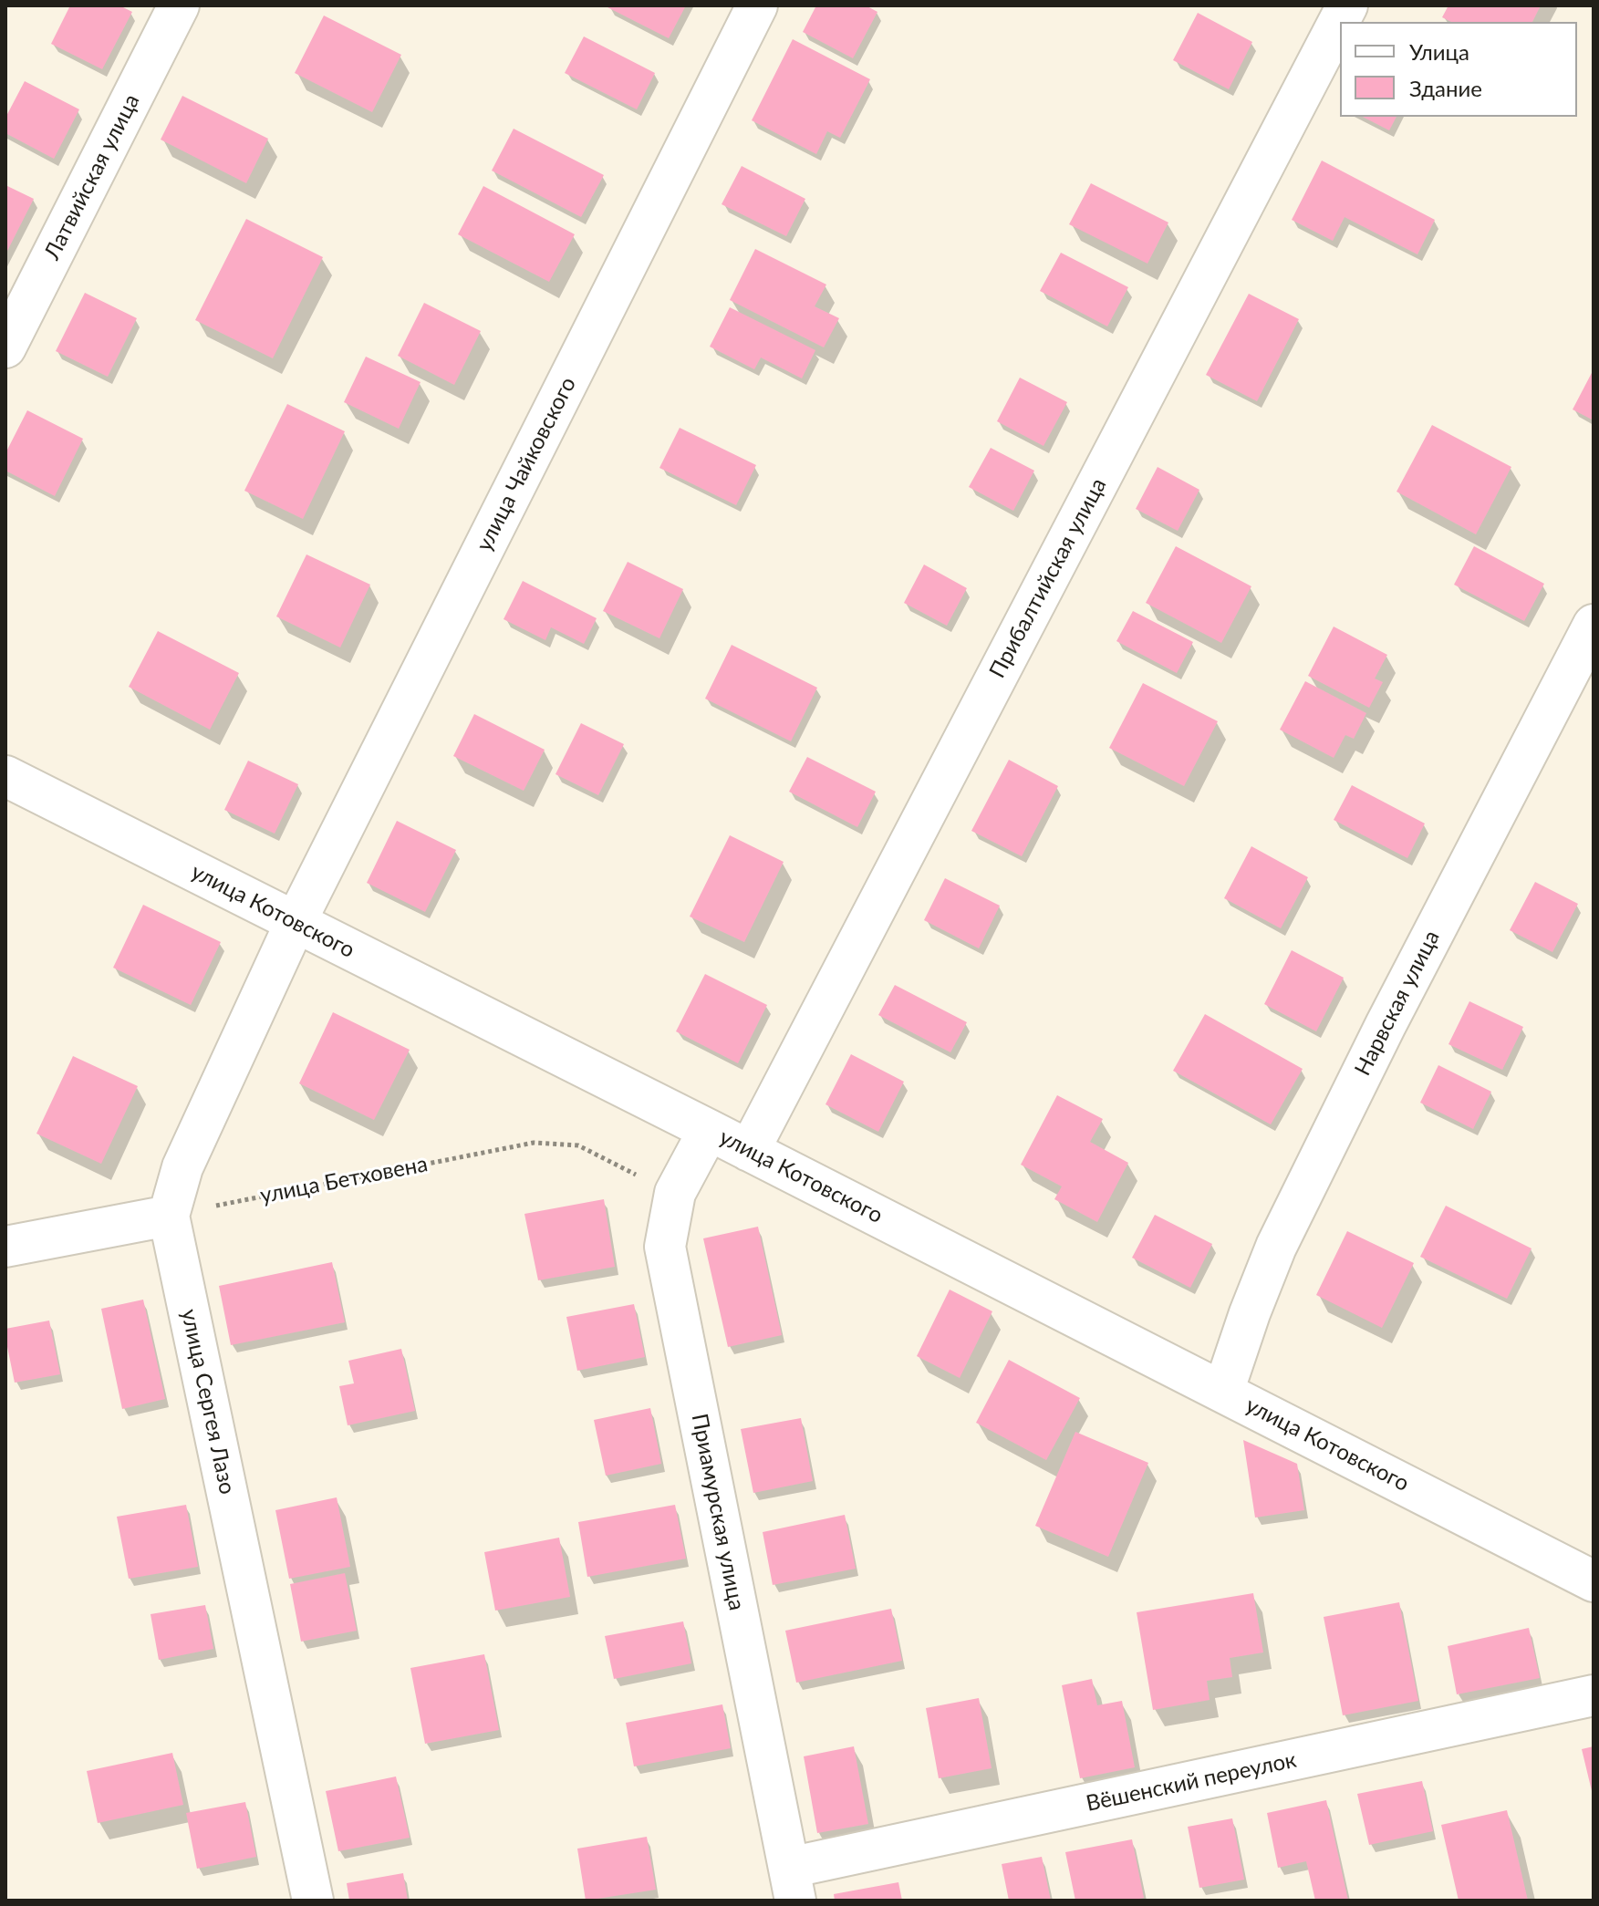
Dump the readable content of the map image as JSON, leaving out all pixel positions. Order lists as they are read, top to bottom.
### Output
{
  "streets": {
    "street": [
      "Латвийская улица",
      "улица Чайковского",
      "Прибалтийская улица",
      "улица Котовского",
      "Нарвская улица",
      "улица Сергея Лазо",
      "Приамурская улица",
      "Вёшенский переулок"
    ],
    "path": ["улица Бетховена"]
  },
  "crossings": [
    ["улица Чайковского", "улица Котовского"],
    ["улица Чайковского", "улица Сергея Лазо"],
    ["Прибалтийская улица", "улица Котовского"],
    ["улица Котовского", "Нарвская улица"],
    ["улица Котовского", "улица Сергея Лазо"],
    ["улица Котовского", "Приамурская улица"],
    ["улица Бетховена", "улица Сергея Лазо"],
    ["улица Бетховена", "Приамурская улица"],
    ["Приамурская улица", "Вёшенский переулок"]
  ],
  "legend": ["Улица", "Здание"]
}
